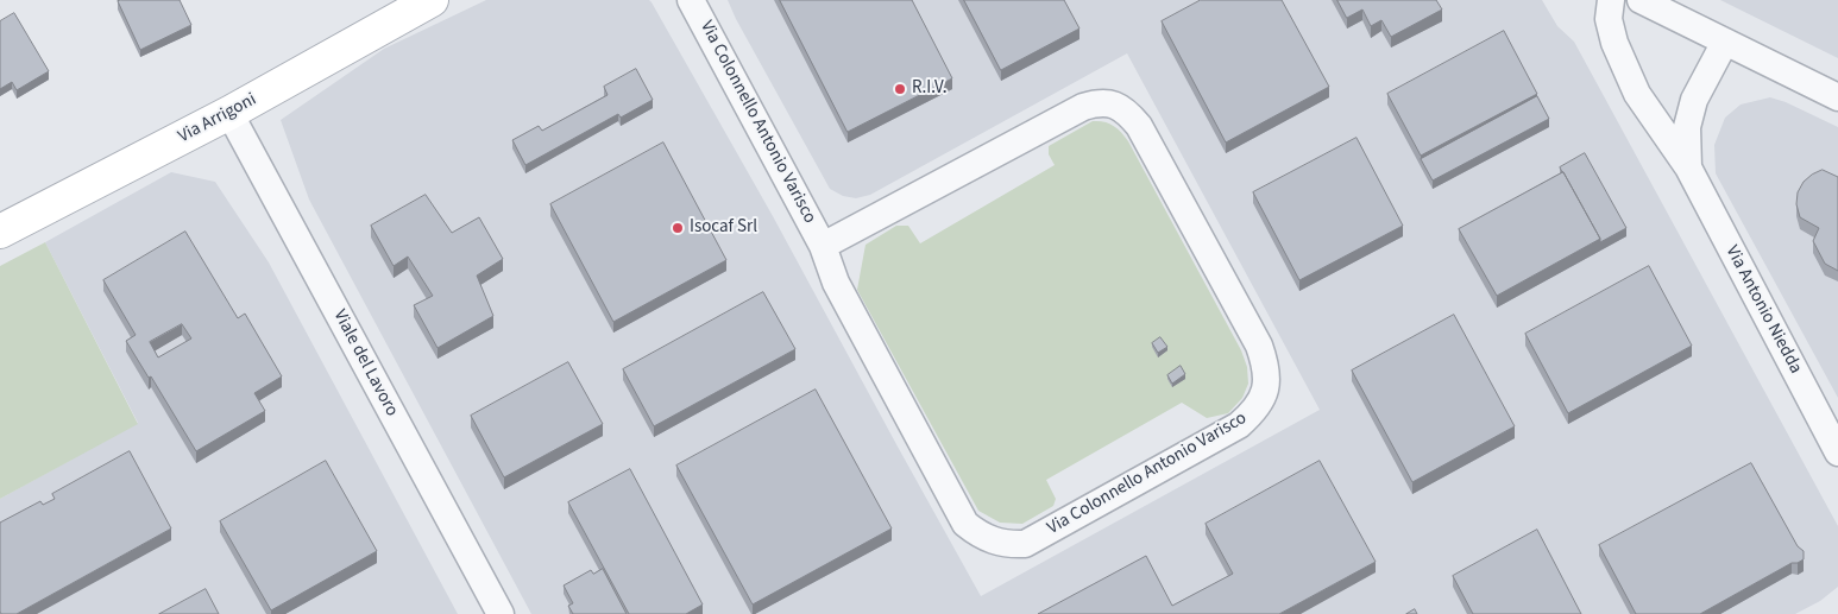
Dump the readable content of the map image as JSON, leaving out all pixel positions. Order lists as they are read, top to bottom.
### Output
{
  "streets": {
    "street": [
      "Via Arrigoni",
      "Via Colonnello Antonio Varisco",
      "Via Antonio Niedda",
      "Viale del Lavoro"
    ]
  },
  "crossings": [
    ["Via Arrigoni", "Viale del Lavoro"]
  ],
  "places": ["R.I.V.", "Isocaf Srl"]
}
